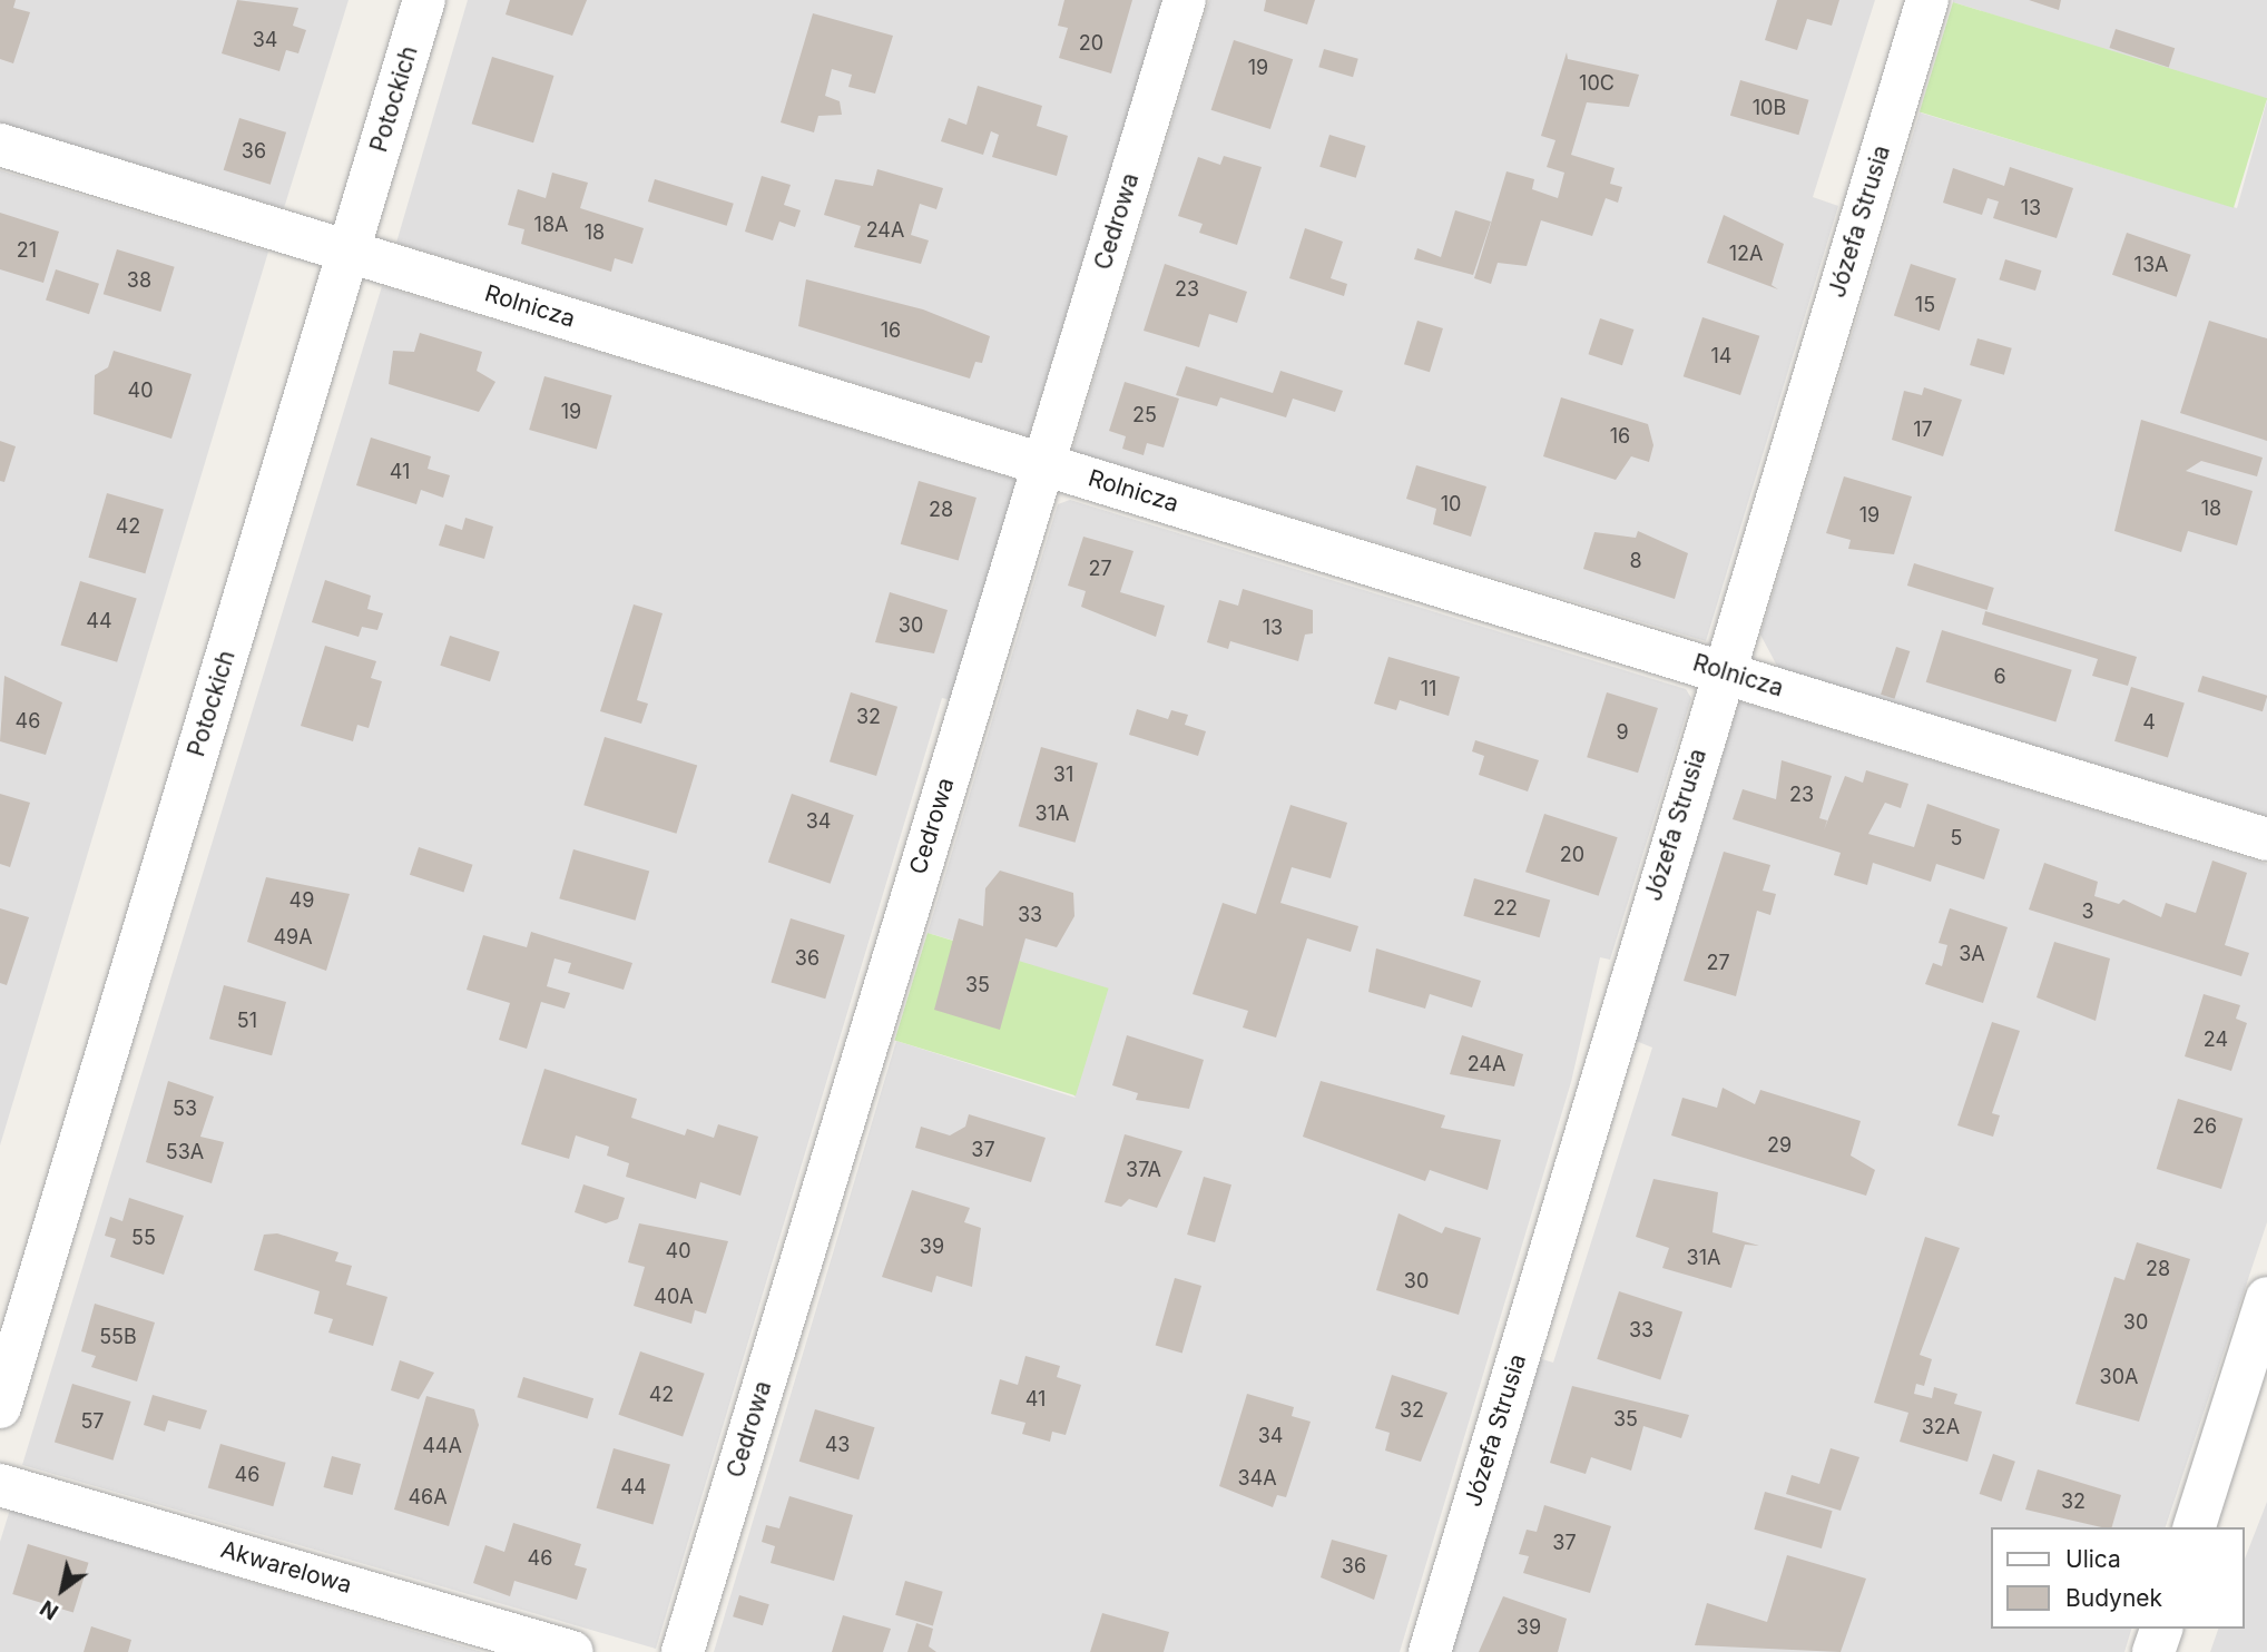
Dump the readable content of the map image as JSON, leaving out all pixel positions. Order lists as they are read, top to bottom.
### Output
{
  "streets": {
    "street": [
      "Potockich",
      "Cedrowa",
      "Józefa Strusia",
      "Rolnicza",
      "Akwarelowa"
    ]
  },
  "crossings": [
    ["Potockich", "Rolnicza"],
    ["Cedrowa", "Rolnicza"],
    ["Józefa Strusia", "Rolnicza"]
  ],
  "house_numbers": [
    "34",
    "20",
    "19",
    "10C",
    "10B",
    "36",
    "13",
    "18A",
    "24A",
    "18",
    "21",
    "12A",
    "13A",
    "38",
    "23",
    "15",
    "16",
    "14",
    "40",
    "19",
    "25",
    "17",
    "16",
    "41",
    "10",
    "18",
    "28",
    "19",
    "42",
    "8",
    "27",
    "44",
    "30",
    "13",
    "6",
    "11",
    "32",
    "46",
    "4",
    "9",
    "31",
    "23",
    "31A",
    "34",
    "5",
    "20",
    "49",
    "22",
    "3",
    "33",
    "49A",
    "3A",
    "36",
    "27",
    "35",
    "51",
    "24",
    "24A",
    "53",
    "26",
    "29",
    "37",
    "53A",
    "37A",
    "55",
    "39",
    "40",
    "31A",
    "28",
    "30",
    "40A",
    "30",
    "33",
    "55B",
    "30A",
    "42",
    "41",
    "32",
    "35",
    "57",
    "32A",
    "34",
    "43",
    "44A",
    "46",
    "34A",
    "44",
    "46A",
    "32",
    "37",
    "46",
    "36",
    "39"
  ],
  "legend": ["Ulica", "Budynek"],
  "north": "bottom left"
}
